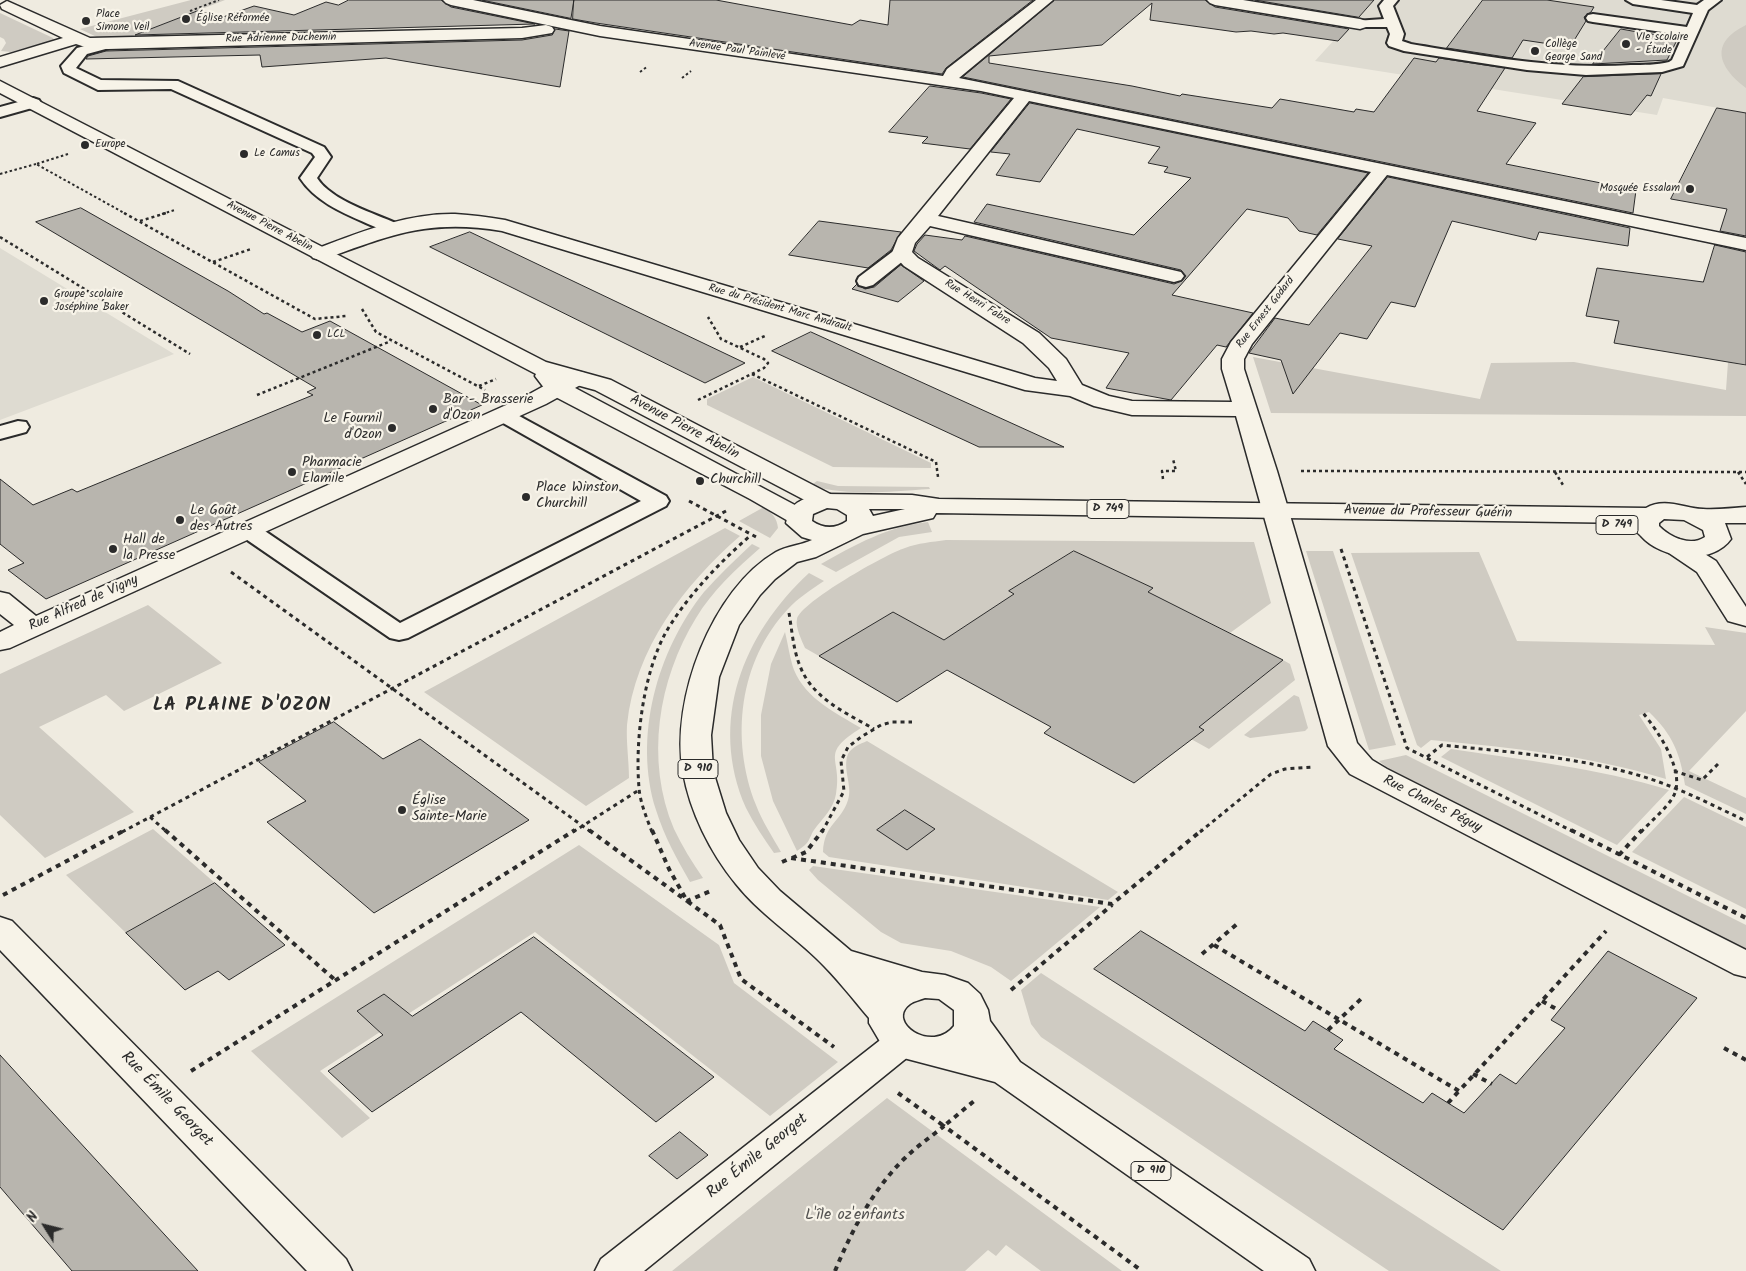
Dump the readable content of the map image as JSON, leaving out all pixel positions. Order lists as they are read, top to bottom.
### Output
{
  "streets": {
    "street": [
      "Rue Adrienne Duchemin",
      "Avenue Paul Painlevé",
      "Avenue Pierre Abelin",
      "Rue Henri Fabre",
      "Rue du Président Marc Andrault",
      "Rue Ernest Godard",
      "D 749",
      "Avenue du Professeur Guérin",
      "Rue Alfred de Vigny",
      "D 910",
      "Rue Charles Péguy",
      "Rue Émile Georget"
    ]
  },
  "crossings": [
    ["Rue Adrienne Duchemin", "Avenue Paul Painlevé"],
    ["Avenue Paul Painlevé", "Rue Ernest Godard"],
    ["Avenue Pierre Abelin", "Rue du Président Marc Andrault"],
    ["Avenue Pierre Abelin", "D 749"],
    ["Avenue Pierre Abelin", "Rue Alfred de Vigny"],
    ["Rue Henri Fabre", "Rue du Président Marc Andrault"],
    ["Rue du Président Marc Andrault", "Rue Ernest Godard"],
    ["Rue Ernest Godard", "D 749"],
    ["Rue Ernest Godard", "Avenue du Professeur Guérin"],
    ["Rue Ernest Godard", "Rue Charles Péguy"],
    ["D 749", "Avenue du Professeur Guérin"],
    ["D 749", "D 910"],
    ["D 749", "Rue Charles Péguy"],
    ["Avenue du Professeur Guérin", "Rue Charles Péguy"],
    ["D 910", "Rue Émile Georget"]
  ],
  "districts": ["LA PLAINE D'OZON"],
  "parks": ["L'île oz'enfants"],
  "places": [
    "Église Réformée",
    "Place Simone Veil",
    "VIe scolaire - Étude",
    "Collège George Sand",
    "Europe",
    "Le Camus",
    "Mosquée Essalam",
    "Groupe scolaire Joséphine Baker",
    "LCL",
    "Bar - Brasserie d'Ozon",
    "Le Fournil d'Ozon",
    "Pharmacie Elamile",
    "Churchill",
    "Place Winston Churchill",
    "Le Goût des Autres",
    "Hall de la Presse",
    "Église Sainte-Marie"
  ],
  "north": "top left"
}
